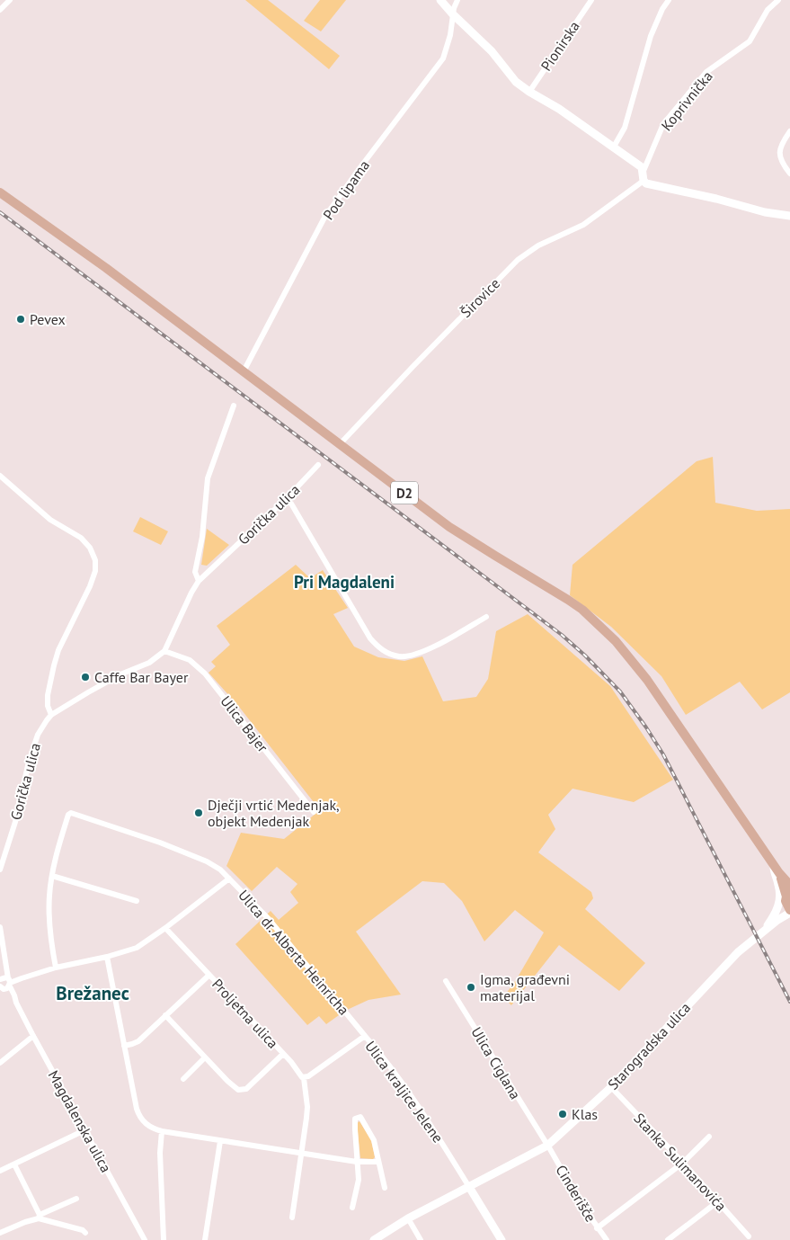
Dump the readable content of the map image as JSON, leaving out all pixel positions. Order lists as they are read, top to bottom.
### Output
{
  "streets": {
    "main road": ["D2", "Starogradska ulica"],
    "street": [
      "Pionirska",
      "Koprivnička",
      "Pod lipama",
      "Širovice",
      "Gorička ulica",
      "Ulica Bajer",
      "Ulica dr. Alberta Heinricha",
      "Proljetna ulica",
      "Ulica Ciglana",
      "Ulica kraljice Jelene",
      "Magdalenska ulica",
      "Stanka Sulimanovića",
      "Cinderišče"
    ]
  },
  "crossings": [
    ["Pod lipama", "D2"],
    ["Širovice", "D2"],
    ["D2", "Starogradska ulica"],
    ["Gorička ulica", "Ulica Bajer"],
    ["Ulica dr. Alberta Heinricha", "Ulica kraljice Jelene"],
    ["Starogradska ulica", "Ulica Ciglana"],
    ["Starogradska ulica", "Ulica kraljice Jelene"],
    ["Starogradska ulica", "Stanka Sulimanovića"],
    ["Starogradska ulica", "Cinderišče"],
    ["Ulica Ciglana", "Cinderišče"]
  ],
  "districts": ["Pri Magdaleni", "Brežanec"],
  "places": [
    "Pevex",
    "Caffe Bar Bayer",
    "Dječji vrtić Medenjak, objekt Medenjak",
    "Igma, građevni materijal",
    "Klas"
  ]
}
